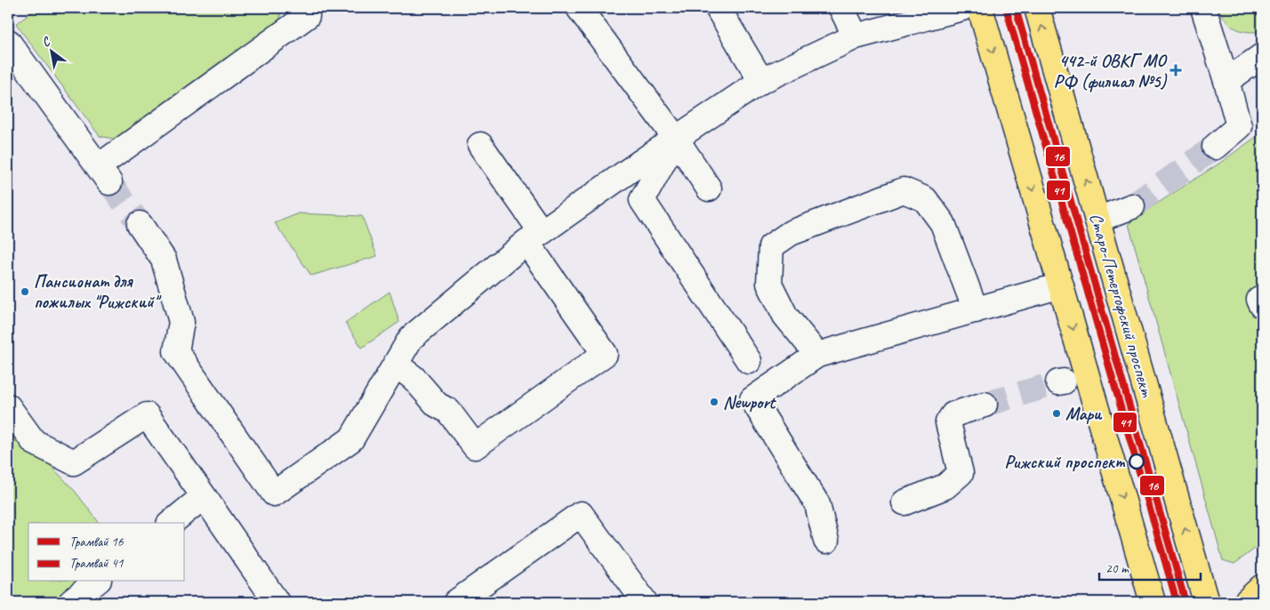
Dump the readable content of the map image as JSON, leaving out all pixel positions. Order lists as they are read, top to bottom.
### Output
{
  "streets": {
    "main road": ["Старо-Петергофский проспект"]
  },
  "places": {
    "health": ["442-й ОВКГ МО РФ (филиал №5)"],
    "other": [
      "Пансионат для пожилых \"Рижский\"",
      "Newport",
      "Мари",
      "Рижский проспект"
    ]
  },
  "lines": ["tram line 16", "tram line 41"],
  "legend": ["Трамвай 16", "Трамвай 41"],
  "scale_bar": "20 m",
  "north": "top left"
}
